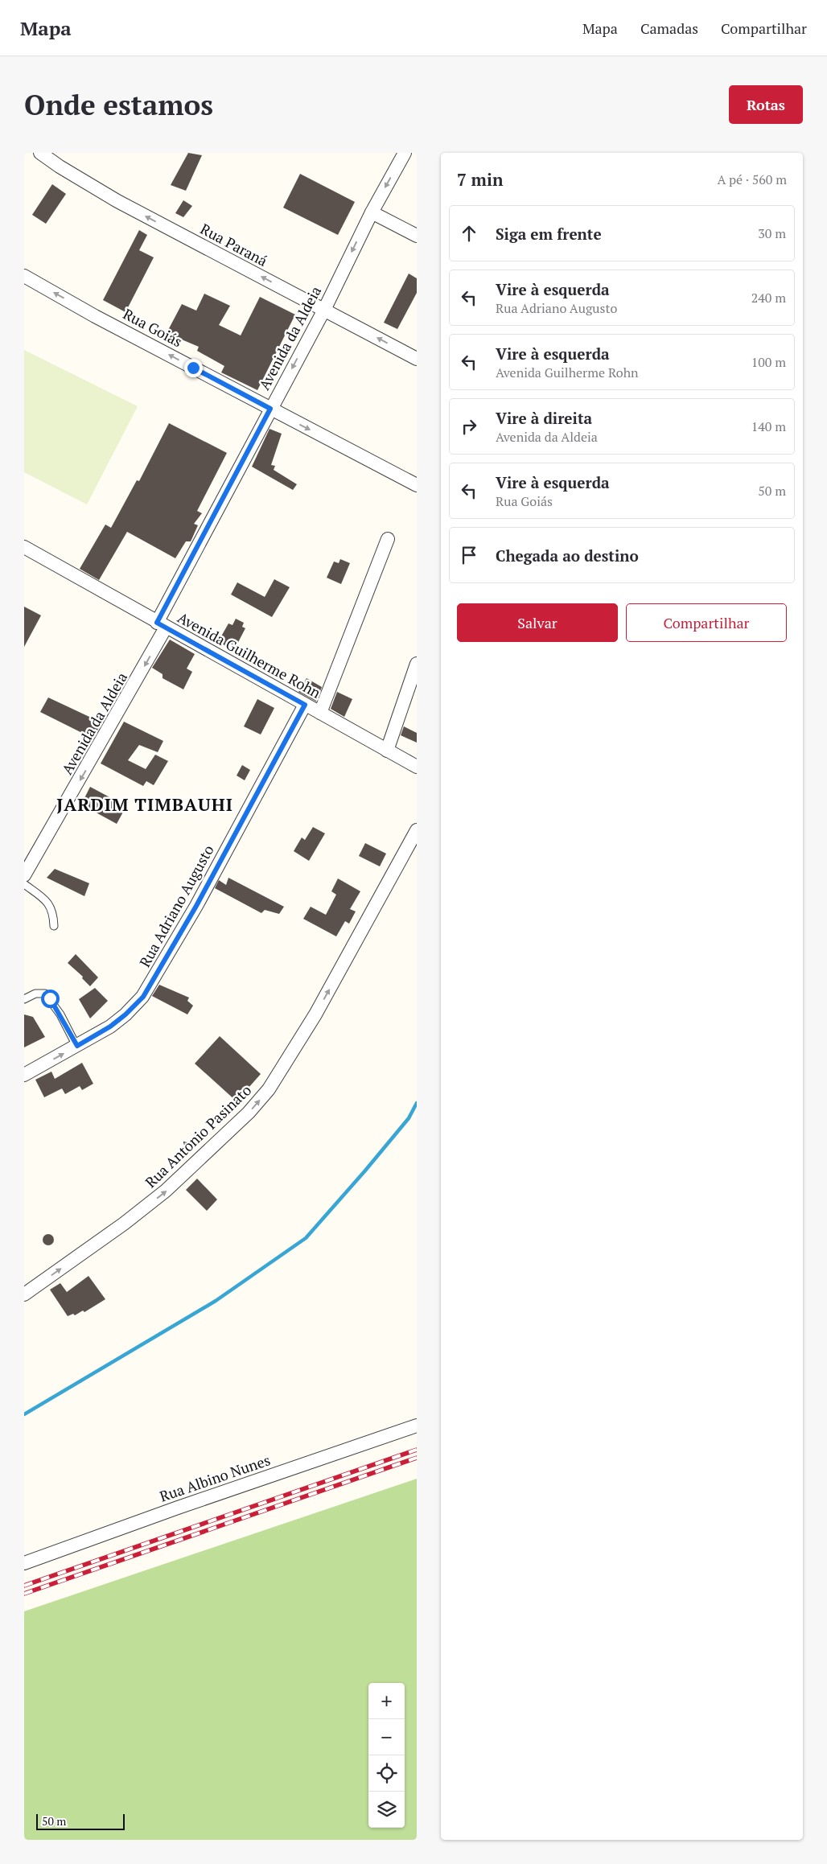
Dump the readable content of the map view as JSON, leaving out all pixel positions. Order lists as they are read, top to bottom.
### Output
{
  "streets": {
    "street": [
      "Rua Paraná",
      "Rua Goiás",
      "Avenida da Aldeia",
      "Avenida Guilherme Rohn",
      "Rua Adriano Augusto",
      "Rua Antônio Pasinato",
      "Rua Albino Nunes"
    ]
  },
  "crossings": [
    ["Rua Paraná", "Avenida da Aldeia"],
    ["Rua Goiás", "Avenida da Aldeia"],
    ["Avenida da Aldeia", "Avenida Guilherme Rohn"],
    ["Avenida Guilherme Rohn", "Rua Adriano Augusto"]
  ],
  "one_way": ["Rua Paraná", "Avenida da Aldeia", "Rua Antônio Pasinato"],
  "districts": ["JARDIM TIMBAUHI"],
  "scale_bar": "50 m",
  "page": {
    "header": "Mapa",
    "nav": ["Mapa", "Camadas", "Compartilhar"],
    "buttons": [
      "Rotas",
      ["Salvar", "Compartilhar"]
    ],
    "title": "Onde estamos",
    "heading": ["7 min", "A pé · 560 m"],
    "list": [
      ["Siga em frente", "30 m"],
      ["Vire à esquerda", "Rua Adriano Augusto", "240 m"],
      ["Vire à esquerda", "Avenida Guilherme Rohn", "100 m"],
      ["Vire à direita", "Avenida da Aldeia", "140 m"],
      ["Vire à esquerda", "Rua Goiás", "50 m"],
      "Chegada ao destino"
    ],
    "map_buttons": ["+", "−"],
    "scale": "50 m"
  }
}
